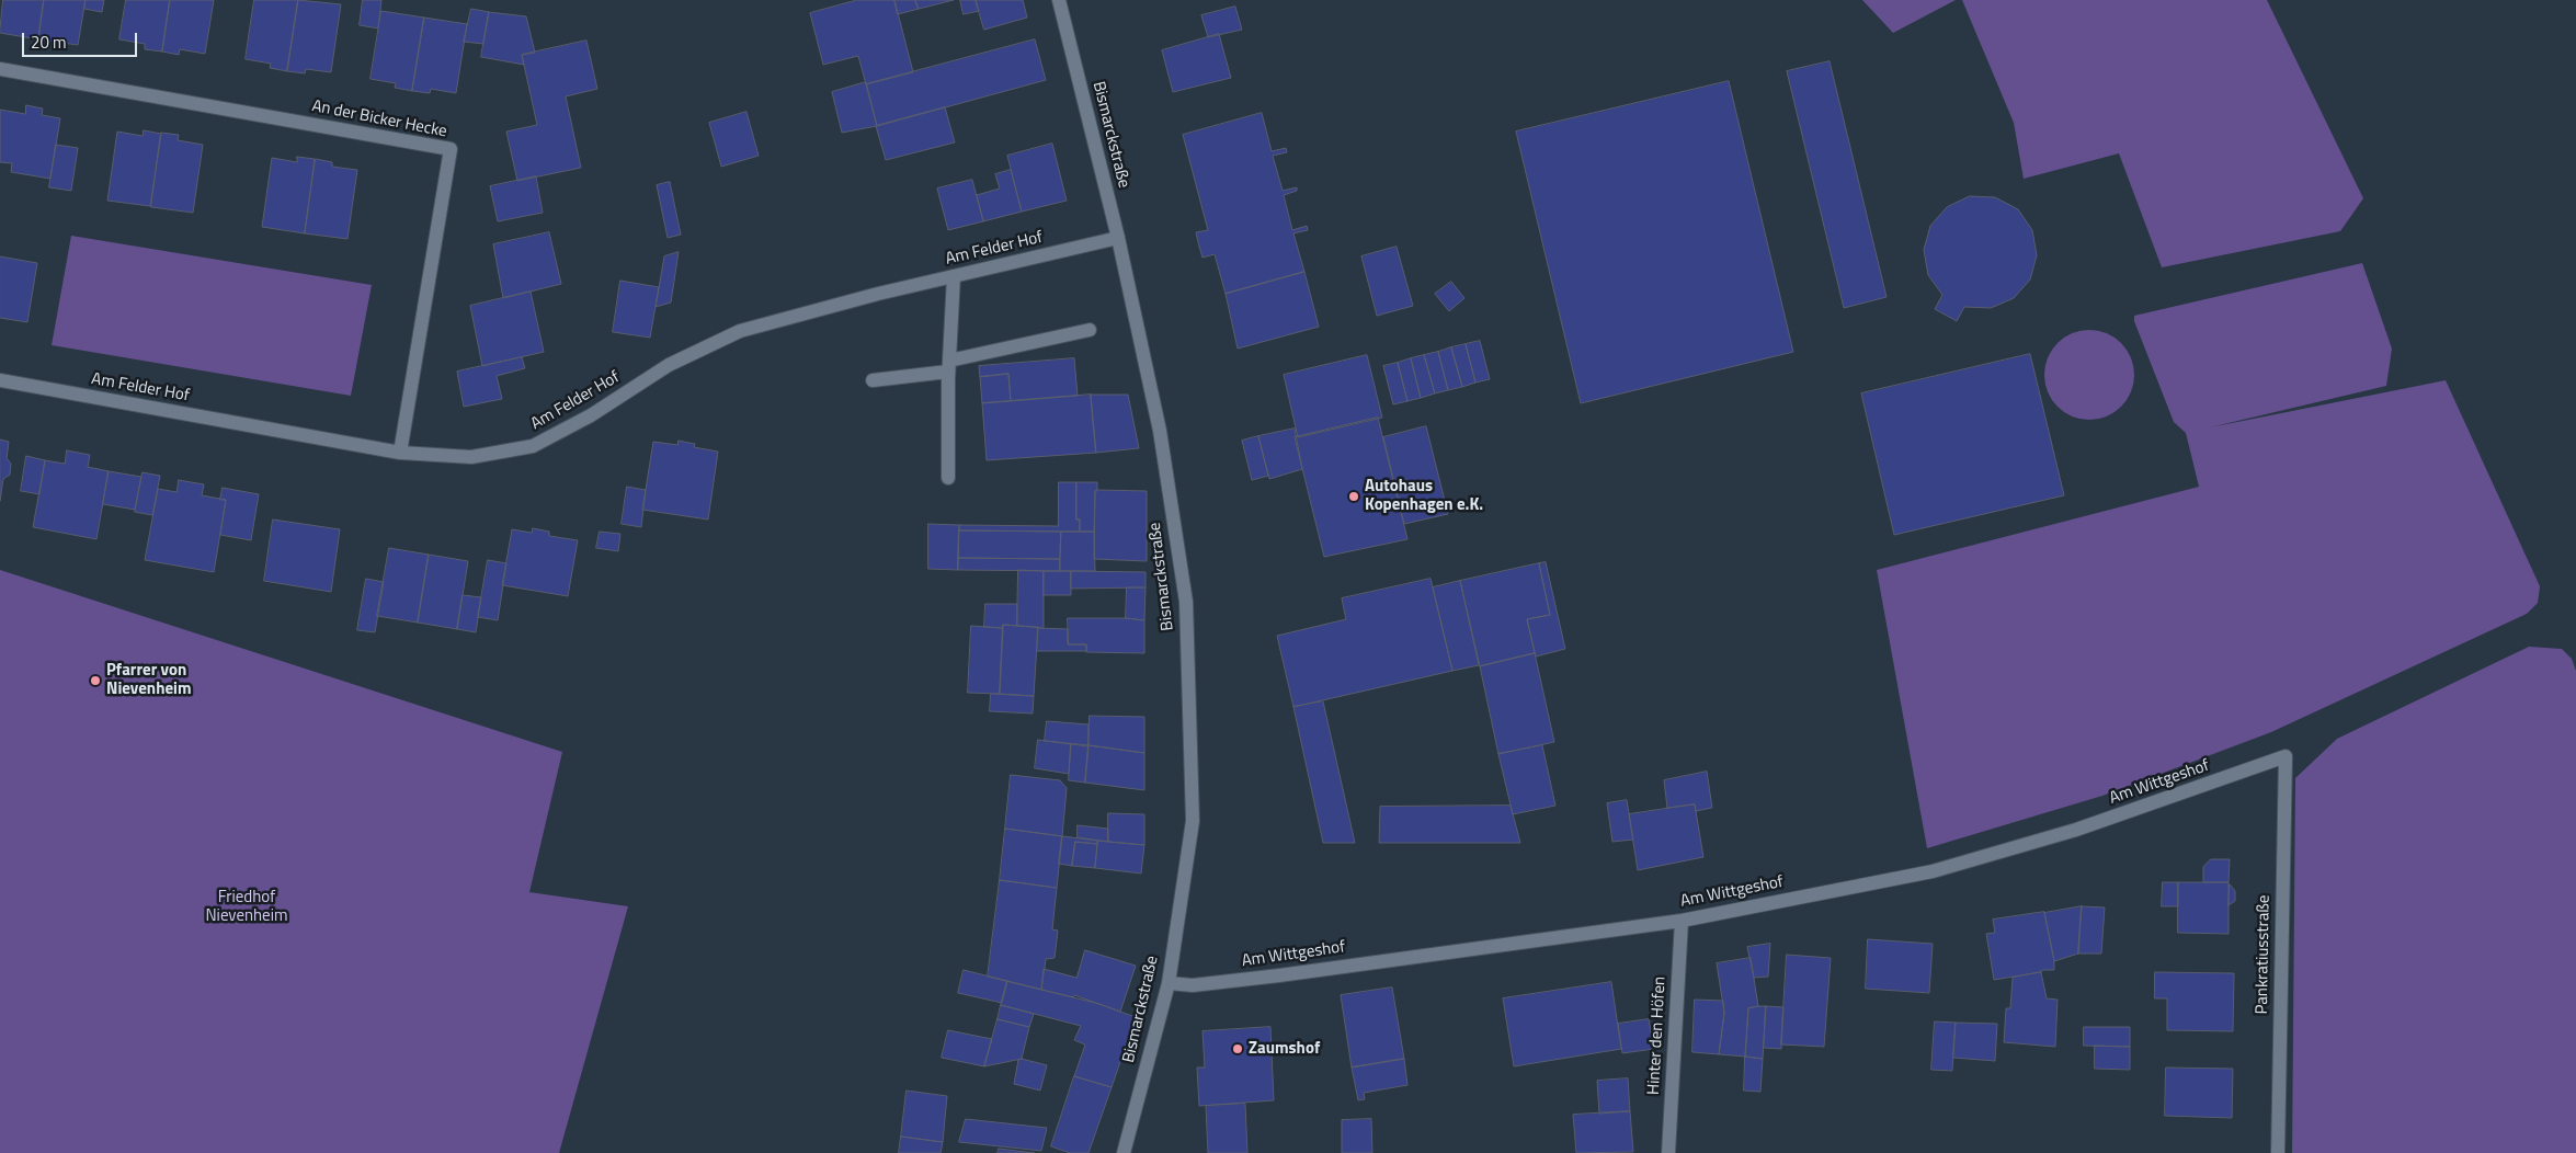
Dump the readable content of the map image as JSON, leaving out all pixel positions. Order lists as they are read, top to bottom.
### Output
{
  "streets": {
    "street": [
      "An der Bicker Hecke",
      "Bismarckstraße",
      "Am Felder Hof",
      "Am Wittgeshof",
      "Pankratiusstraße",
      "Hinter den Höfen"
    ]
  },
  "crossings": [
    ["An der Bicker Hecke", "Am Felder Hof"],
    ["Bismarckstraße", "Am Felder Hof"],
    ["Bismarckstraße", "Am Wittgeshof"],
    ["Am Wittgeshof", "Pankratiusstraße"],
    ["Am Wittgeshof", "Hinter den Höfen"]
  ],
  "parks": ["Friedhof Nievenheim"],
  "places": ["Autohaus Kopenhagen e.K.", "Pfarrer von Nievenheim", "Zaumshof"],
  "scale_bar": "20 m"
}
